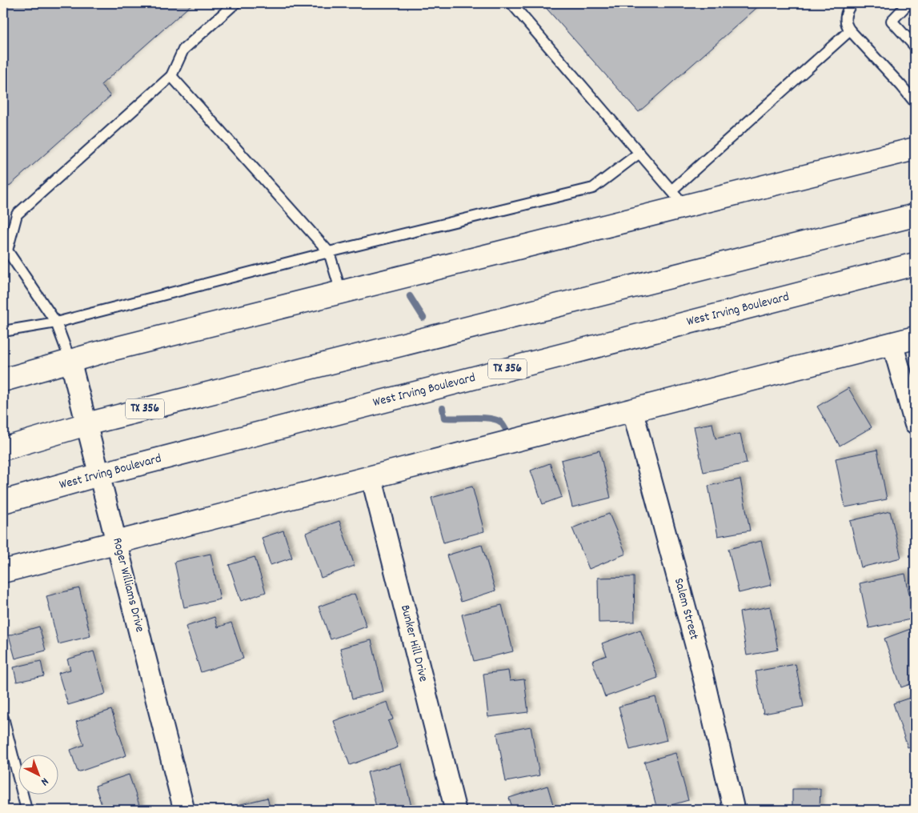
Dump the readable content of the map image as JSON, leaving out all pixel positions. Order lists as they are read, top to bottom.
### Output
{
  "streets": {
    "street": [
      "West Irving Boulevard",
      "TX 356",
      "Roger Williams Drive",
      "Salem Street",
      "Bunker Hill Drive"
    ]
  },
  "crossings": [
    ["West Irving Boulevard", "Roger Williams Drive"],
    ["TX 356", "Roger Williams Drive"]
  ],
  "north": "bottom right"
}
